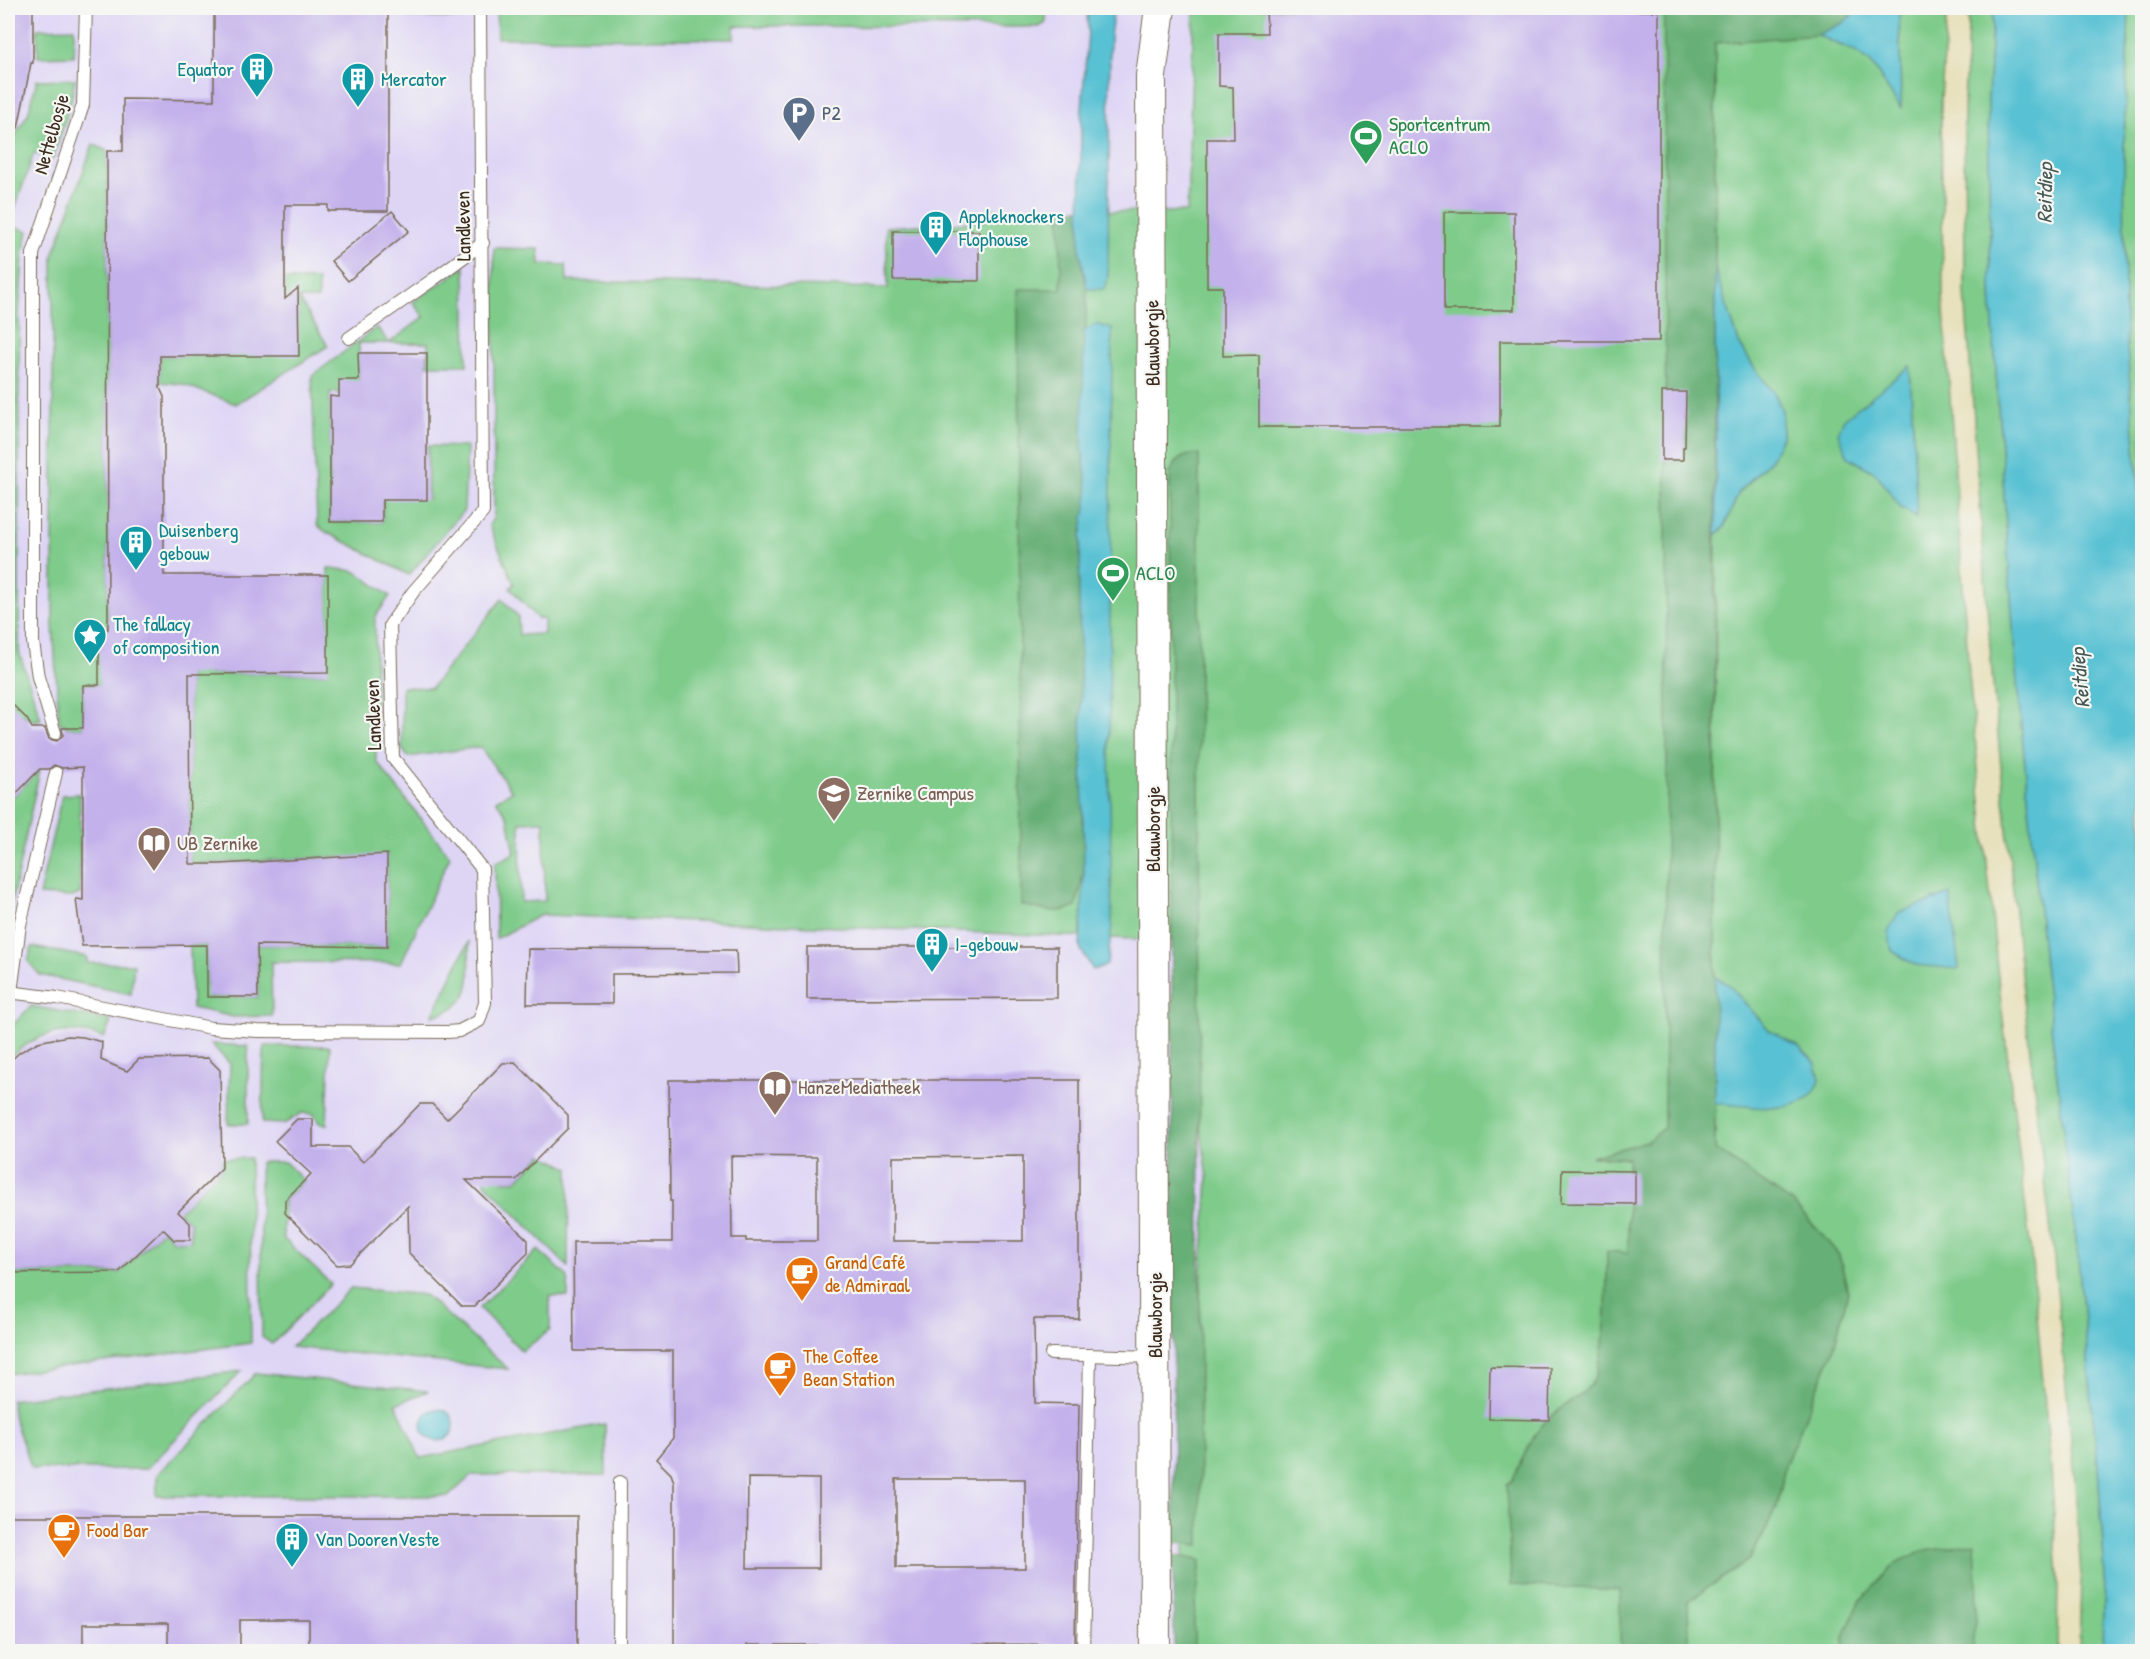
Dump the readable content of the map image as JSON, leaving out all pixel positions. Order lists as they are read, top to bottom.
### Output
{
  "streets": {
    "street": ["Blauwborgje"],
    "lane": ["Nettelbosje", "Landleven"]
  },
  "water": ["Reitdiep"],
  "places": {
    "building": [
      "Equator",
      "Mercator",
      "Appleknockers Flophouse",
      "Duisenberg gebouw",
      "I-gebouw",
      "Van DoorenVeste"
    ],
    "parking": ["P2"],
    "sports": ["Sportcentrum ACLO", "ACLO"],
    "place": ["The fallacy of composition"],
    "school or university": ["Zernike Campus"],
    "library": ["UB Zernike", "HanzeMediatheek"],
    "cafe": ["Grand Café de Admiraal", "The Coffee Bean Station", "Food Bar"]
  }
}
